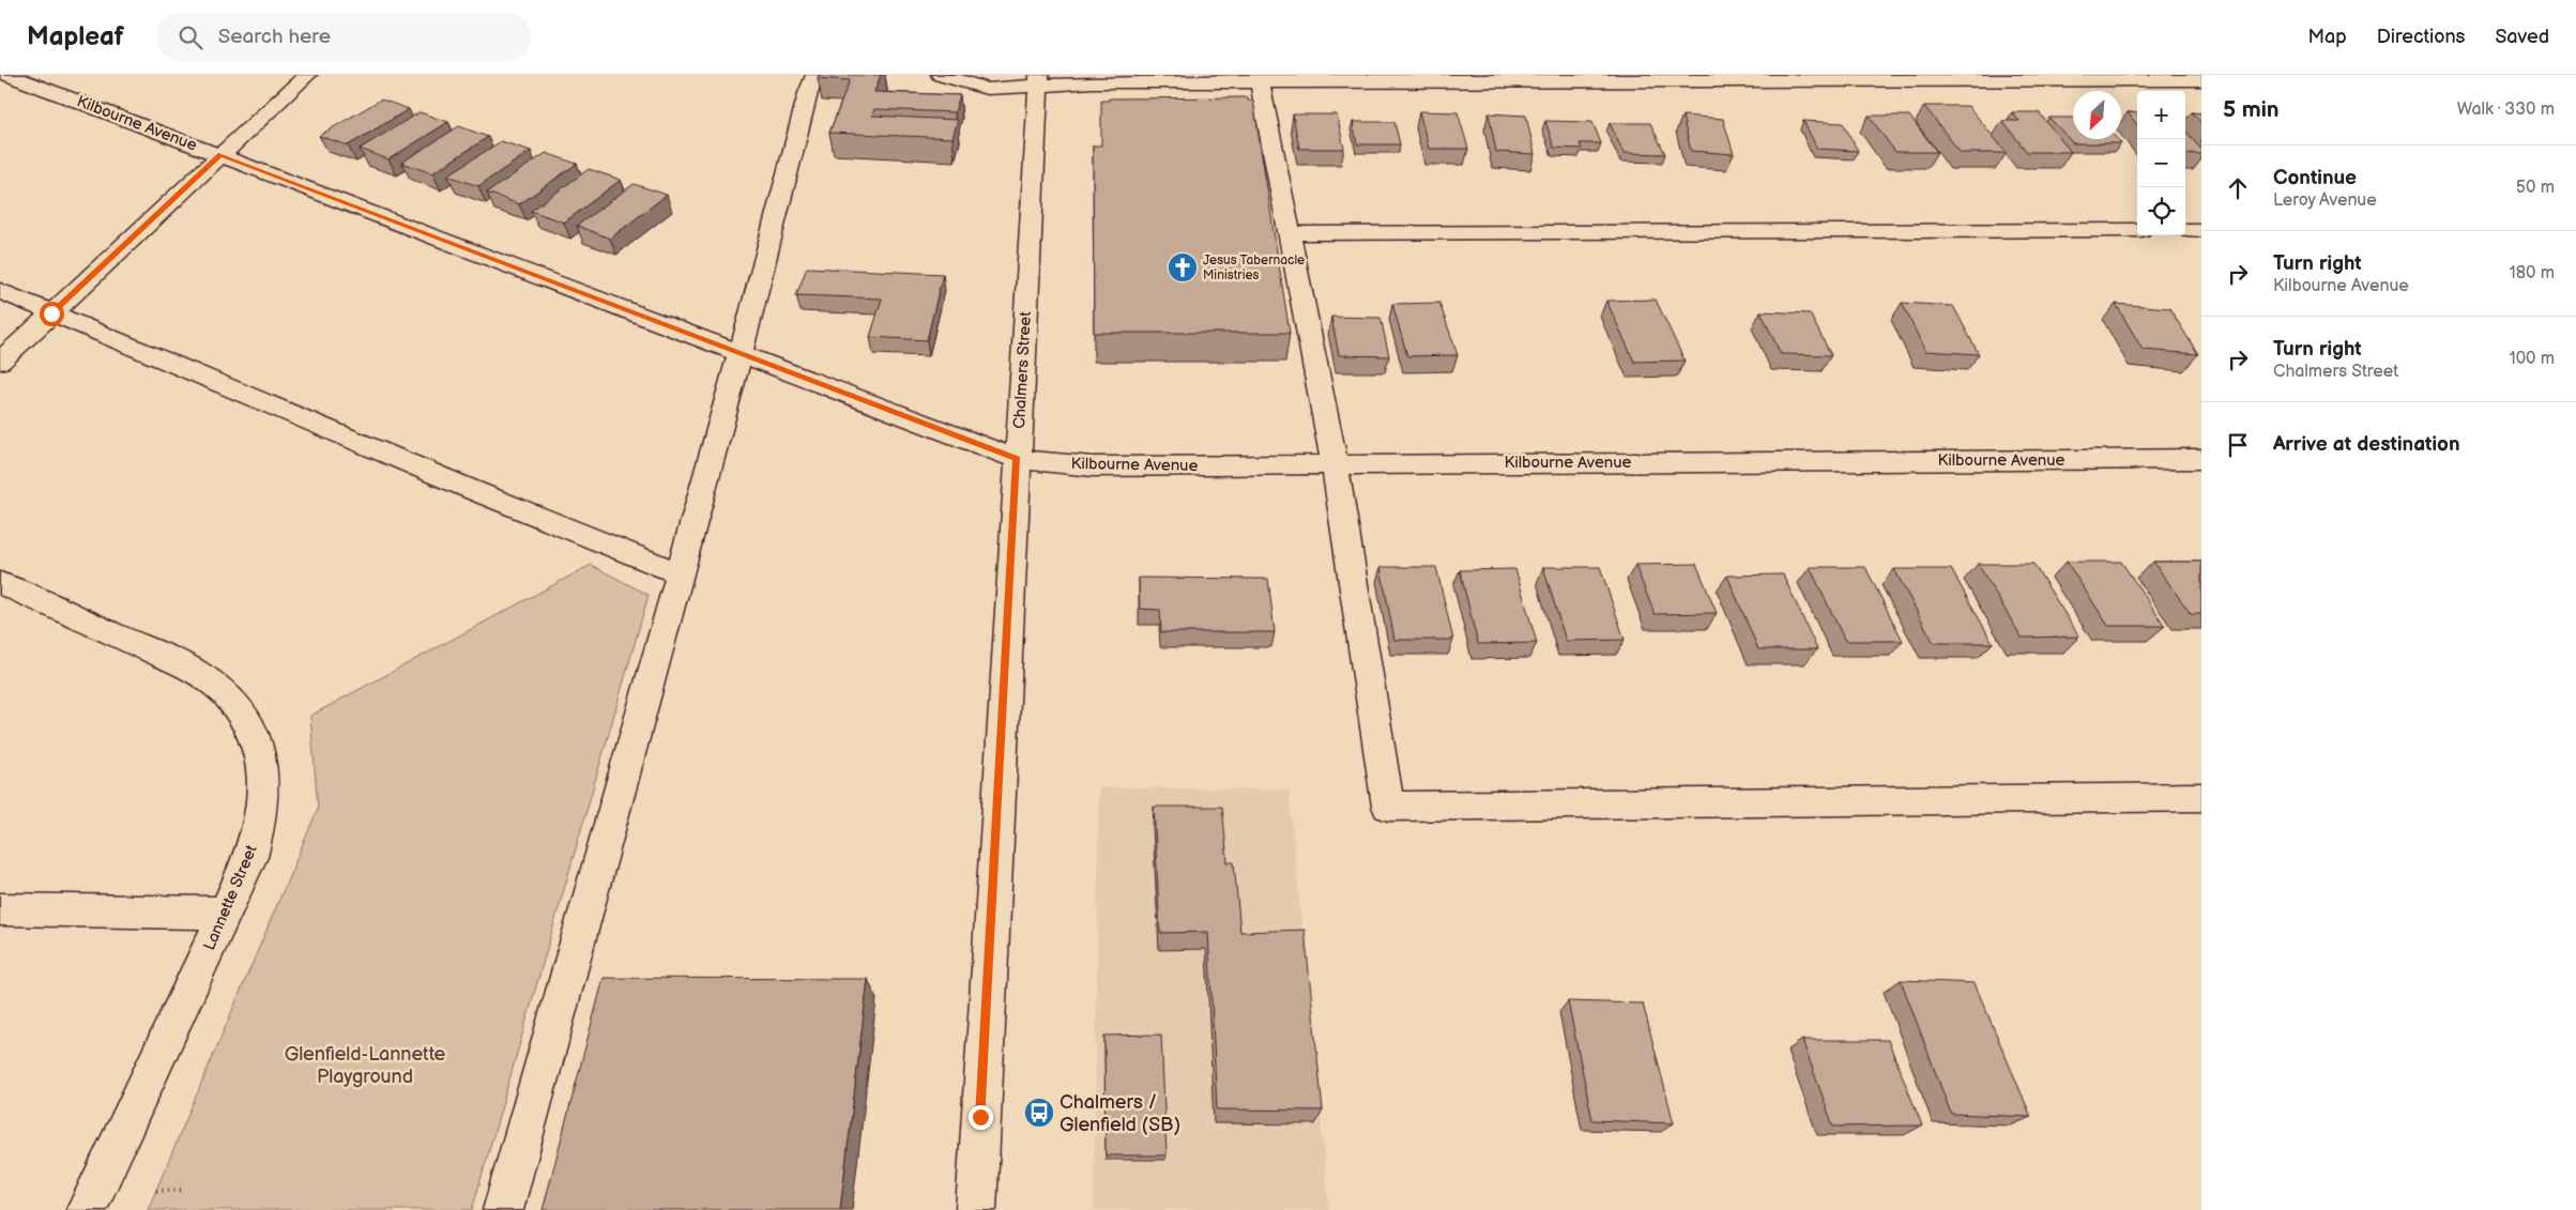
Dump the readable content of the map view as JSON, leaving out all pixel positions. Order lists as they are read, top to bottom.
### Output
{
  "streets": {
    "street": ["Kilbourne Avenue", "Chalmers Street", "Lannette Street"]
  },
  "crossings": [
    ["Kilbourne Avenue", "Chalmers Street"]
  ],
  "parks": ["Glenfield-Lannette Playground"],
  "places": {
    "church": ["Jesus Tabernacle Ministries"],
    "bus stop": ["Chalmers / Glenfield (SB)"]
  },
  "north": "bottom left",
  "page": {
    "header": "Mapleaf",
    "search": "Search here",
    "nav": ["Map", "Directions", "Saved"],
    "heading": ["5 min", "Walk · 330 m"],
    "map_buttons": ["+", "−"],
    "list": [
      ["Continue", "Leroy Avenue", "50 m"],
      ["Turn right", "Kilbourne Avenue", "180 m"],
      ["Turn right", "Chalmers Street", "100 m"],
      "Arrive at destination"
    ]
  }
}
